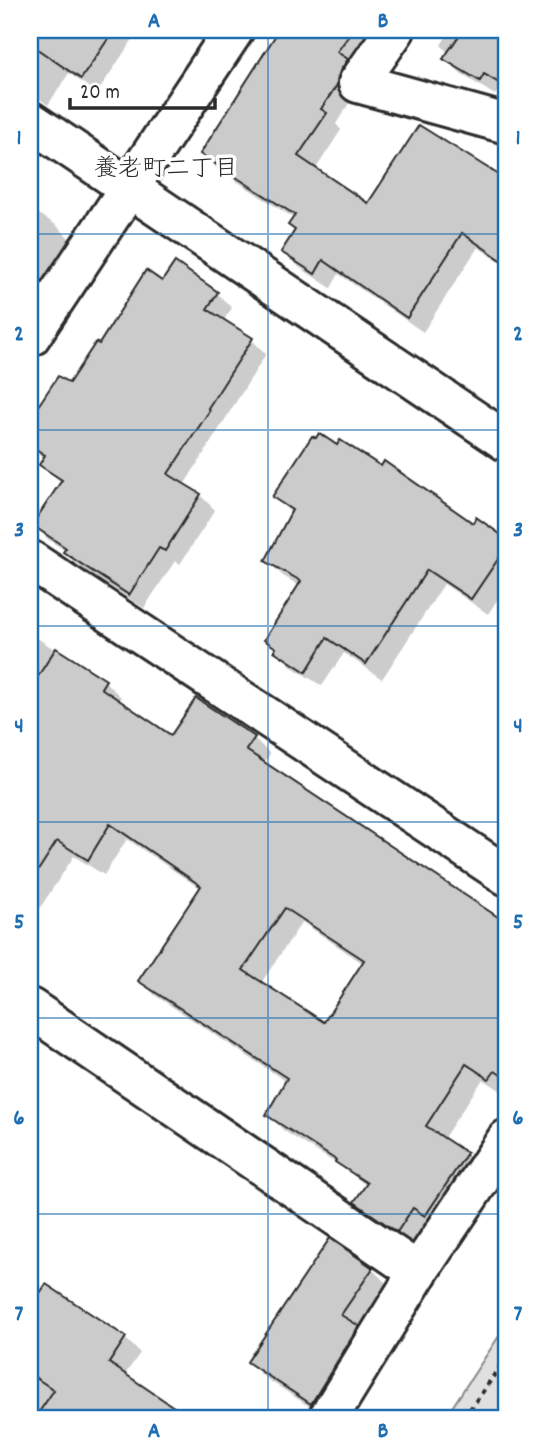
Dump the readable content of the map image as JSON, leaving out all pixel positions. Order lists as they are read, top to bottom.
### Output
{
  "districts": ["養老町二丁目"],
  "scale_bar": "20 m",
  "grid": {
    "columns": ["A", "B"],
    "rows": [
      "1",
      "2",
      "3",
      "4",
      "5",
      "6",
      "7"
    ]
  }
}
